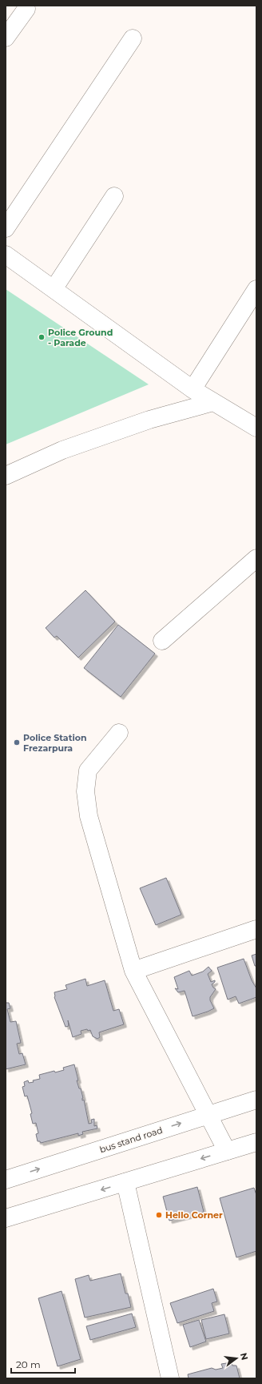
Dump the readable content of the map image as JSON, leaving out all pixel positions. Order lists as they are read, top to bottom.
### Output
{
  "streets": {
    "street": ["bus stand road"]
  },
  "places": ["Police Ground - Parade", "Police Station Frezarpura", "Hello Corner"],
  "scale_bar": "20 m",
  "north": "right"
}
